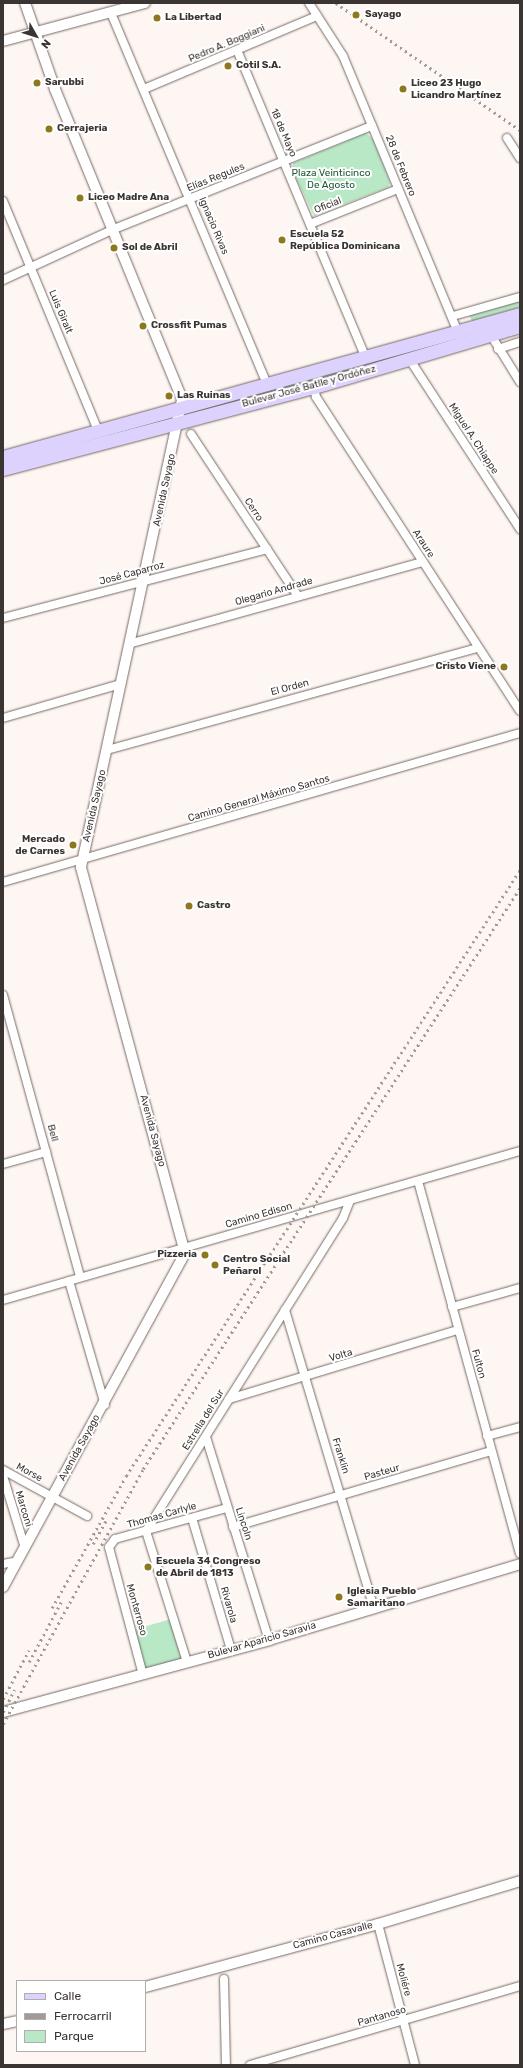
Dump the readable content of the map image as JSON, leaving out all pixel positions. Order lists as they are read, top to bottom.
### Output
{
  "streets": {
    "main road": ["Bulevar José Batlle y Ordóñez"],
    "street": [
      "Pedro A. Boggiani",
      "18 de Mayo",
      "28 de Febrero",
      "Elías Regules",
      "Oficial",
      "Ignacio Rivas",
      "Luis Giralt",
      "Miguel A. Chiappe",
      "Avenida Sayago",
      "Cerro",
      "Araure",
      "José Caparroz",
      "Olegario Andrade",
      "El Orden",
      "Camino General Máximo Santos",
      "Bell",
      "Camino Edison",
      "Volta",
      "Fulton",
      "Estrella del Sur",
      "Franklin",
      "Morse",
      "Pasteur",
      "Marconi",
      "Thomas Carlyle",
      "Lincoln",
      "Rivarola",
      "Monterroso",
      "Bulevar Aparicio Saravia",
      "Camino Casavalle",
      "Moliére",
      "Pantanoso"
    ]
  },
  "crossings": [
    ["Pedro A. Boggiani", "18 de Mayo"],
    ["Pedro A. Boggiani", "28 de Febrero"],
    ["Pedro A. Boggiani", "Ignacio Rivas"],
    ["18 de Mayo", "Elías Regules"],
    ["18 de Mayo", "Oficial"],
    ["18 de Mayo", "Bulevar José Batlle y Ordóñez"],
    ["28 de Febrero", "Elías Regules"],
    ["28 de Febrero", "Oficial"],
    ["28 de Febrero", "Bulevar José Batlle y Ordóñez"],
    ["Elías Regules", "Ignacio Rivas"],
    ["Elías Regules", "Luis Giralt"],
    ["Elías Regules", "Avenida Sayago"],
    ["Ignacio Rivas", "Bulevar José Batlle y Ordóñez"],
    ["Luis Giralt", "Bulevar José Batlle y Ordóñez"],
    ["Bulevar José Batlle y Ordóñez", "Miguel A. Chiappe"],
    ["Bulevar José Batlle y Ordóñez", "Avenida Sayago"],
    ["Bulevar José Batlle y Ordóñez", "Araure"],
    ["Avenida Sayago", "José Caparroz"],
    ["Avenida Sayago", "Olegario Andrade"],
    ["Avenida Sayago", "El Orden"],
    ["Avenida Sayago", "Camino General Máximo Santos"],
    ["Avenida Sayago", "Camino Edison"],
    ["Avenida Sayago", "Morse"],
    ["Avenida Sayago", "Marconi"],
    ["Cerro", "José Caparroz"],
    ["Cerro", "Olegario Andrade"],
    ["Araure", "Olegario Andrade"],
    ["Araure", "El Orden"],
    ["Bell", "Camino Edison"],
    ["Camino Edison", "Fulton"],
    ["Camino Edison", "Estrella del Sur"],
    ["Volta", "Fulton"],
    ["Volta", "Estrella del Sur"],
    ["Volta", "Franklin"],
    ["Fulton", "Pasteur"],
    ["Estrella del Sur", "Franklin"],
    ["Estrella del Sur", "Thomas Carlyle"],
    ["Estrella del Sur", "Lincoln"],
    ["Franklin", "Pasteur"],
    ["Franklin", "Bulevar Aparicio Saravia"],
    ["Pasteur", "Lincoln"],
    ["Thomas Carlyle", "Lincoln"],
    ["Thomas Carlyle", "Rivarola"],
    ["Thomas Carlyle", "Monterroso"],
    ["Lincoln", "Bulevar Aparicio Saravia"],
    ["Rivarola", "Bulevar Aparicio Saravia"],
    ["Monterroso", "Bulevar Aparicio Saravia"],
    ["Camino Casavalle", "Moliére"],
    ["Moliére", "Pantanoso"]
  ],
  "parks": ["Plaza Veinticinco De Agosto"],
  "places": [
    "Sayago",
    "La Libertad",
    "Cotil S.A.",
    "Sarubbi",
    "Liceo 23 Hugo Licandro Martínez",
    "Cerrajeria",
    "Liceo Madre Ana",
    "Escuela 52 República Dominicana",
    "Sol de Abril",
    "Crossfit Pumas",
    "Las Ruinas",
    "Cristo Viene",
    "Mercado de Carnes",
    "Castro",
    "Pizzeria",
    "Centro Social Peñarol",
    "Escuela 34 Congreso de Abril de 1813",
    "Iglesia Pueblo Samaritano"
  ],
  "legend": ["Calle", "Ferrocarril", "Parque"],
  "north": "bottom right"
}
